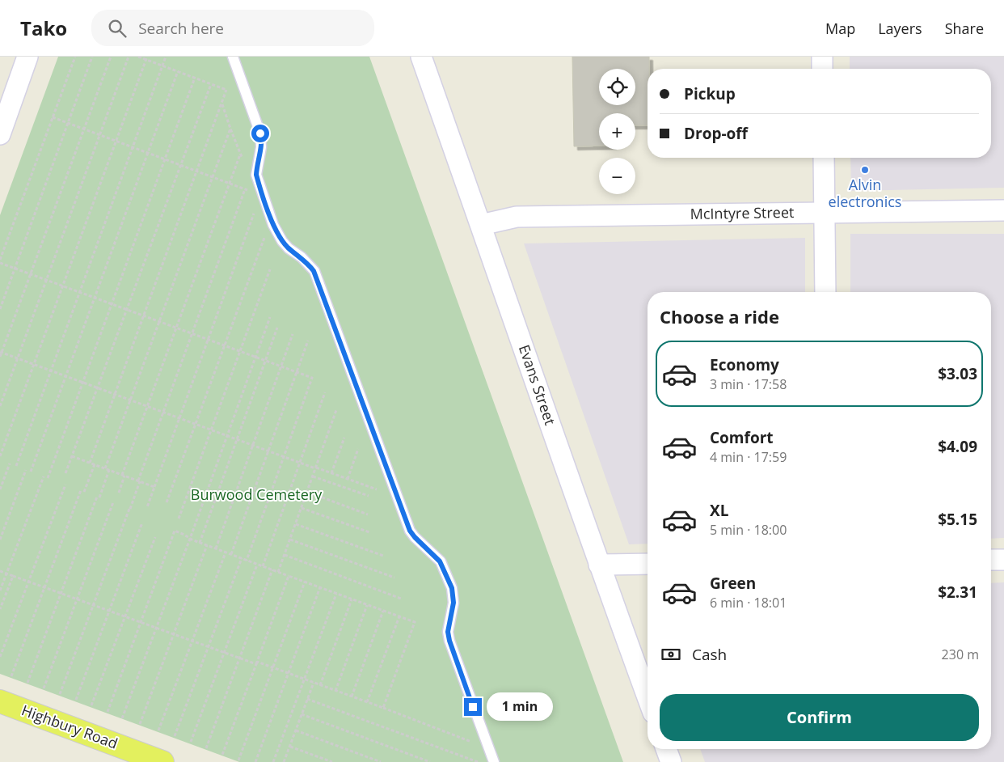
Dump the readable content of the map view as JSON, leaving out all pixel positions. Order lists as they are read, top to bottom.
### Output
{
  "streets": {
    "main road": ["Highbury Road"],
    "street": ["McIntyre Street", "Evans Street"]
  },
  "crossings": [
    ["McIntyre Street", "Evans Street"]
  ],
  "parks": ["Burwood Cemetery"],
  "places": ["Alvin electronics"],
  "page": {
    "header": "Tako",
    "search": "Search here",
    "nav": ["Map", "Layers", "Share"],
    "map_buttons": ["+", "−"],
    "banner": ["Pickup", "Drop-off"],
    "heading": "Choose a ride",
    "list": [
      {
        "name": "Economy",
        "note": "3 min · 17:58",
        "value": "$3.03"
      },
      {
        "name": "Comfort",
        "note": "4 min · 17:59",
        "value": "$4.09"
      },
      {
        "name": "XL",
        "note": "5 min · 18:00",
        "value": "$5.15"
      },
      {
        "name": "Green",
        "note": "6 min · 18:01",
        "value": "$2.31"
      }
    ],
    "pay": ["Cash", "230 m"],
    "buttons": "Confirm",
    "bubble": "1 min"
  }
}
